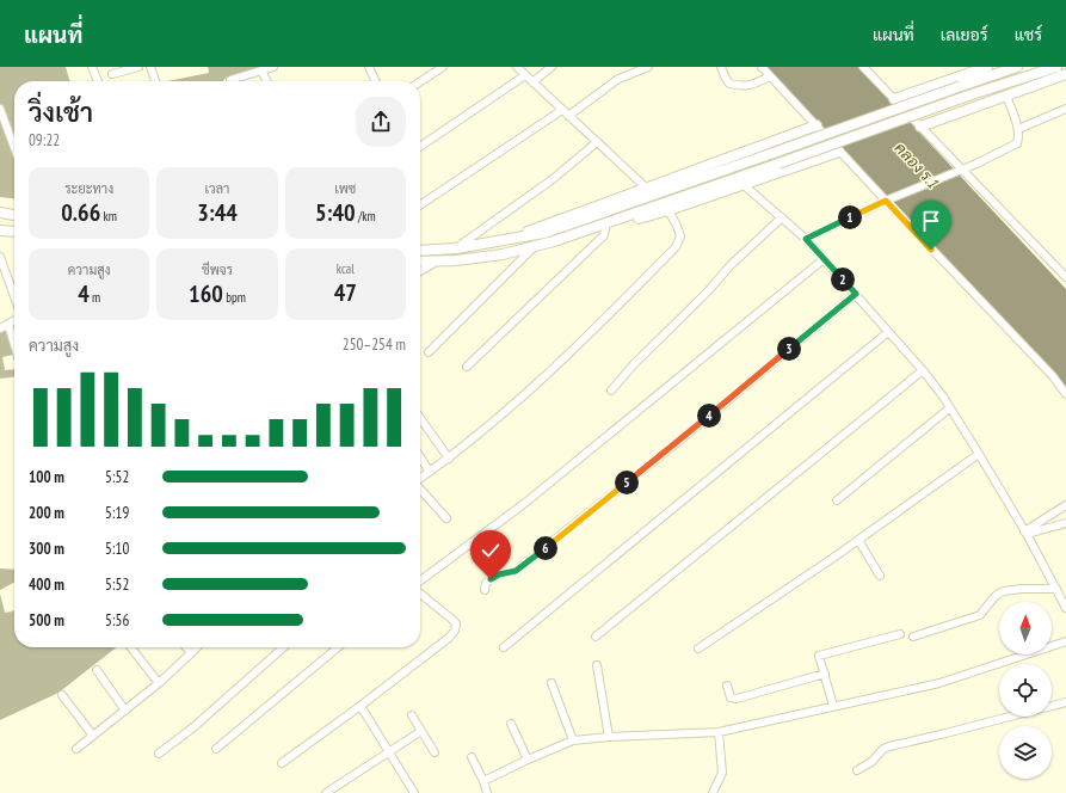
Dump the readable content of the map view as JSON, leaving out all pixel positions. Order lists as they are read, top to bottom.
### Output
{
  "water": ["คลอง ร.1"],
  "north": "top",
  "page": {
    "header": "แผนที่",
    "nav": ["แผนที่", "เลเยอร์", "แชร์"],
    "heading": ["วิ่งเช้า", "09:22"],
    "stats": [
      ["ระยะทาง", "0.66 km"],
      ["เวลา", "3:44"],
      ["เพซ", "5:40 /km"],
      ["ความสูง", "4 m"],
      ["ชีพจร", "160 bpm"],
      ["kcal", "47"]
    ],
    "pins": [
      "1",
      "2",
      "3",
      "4",
      "5",
      "6"
    ],
    "chart": ["ความสูง", "250–254 m"],
    "list": [
      {
        "name": "100 m",
        "note": "5:52"
      },
      {
        "name": "200 m",
        "note": "5:19"
      },
      {
        "name": "300 m",
        "note": "5:10"
      },
      {
        "name": "400 m",
        "note": "5:52"
      },
      {
        "name": "500 m",
        "note": "5:56"
      }
    ]
  }
}
